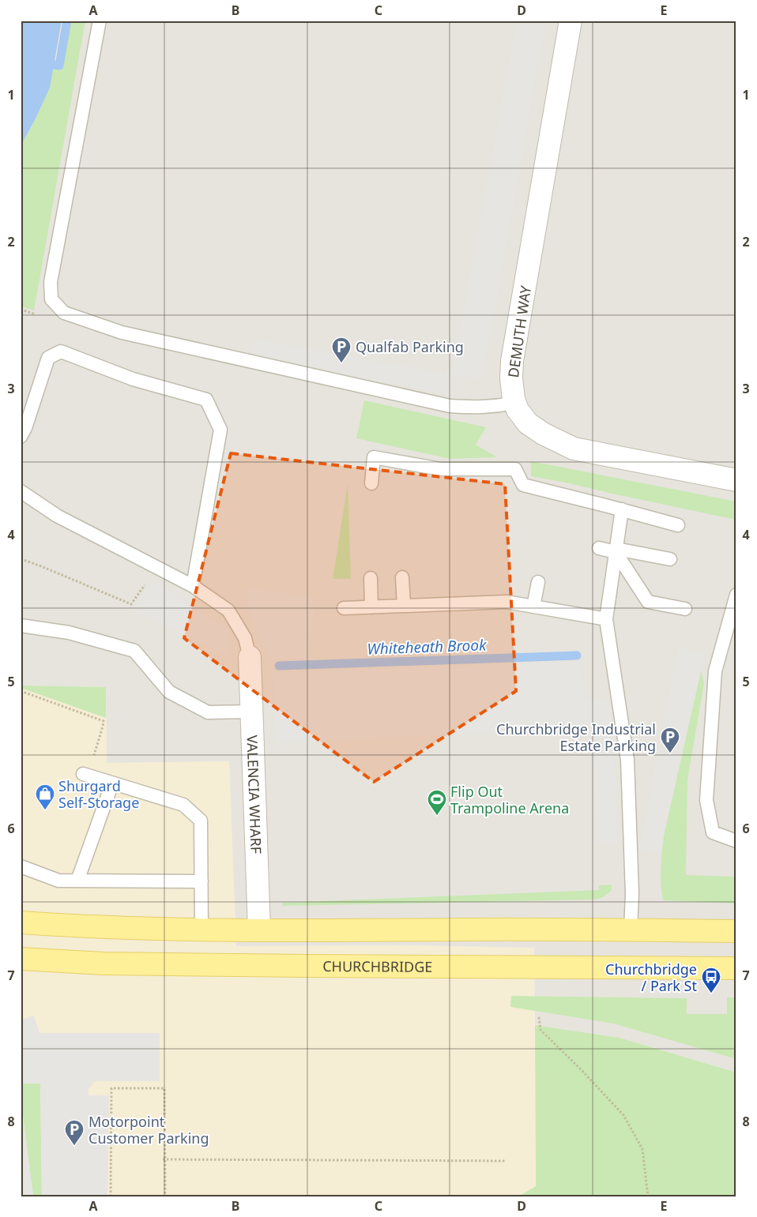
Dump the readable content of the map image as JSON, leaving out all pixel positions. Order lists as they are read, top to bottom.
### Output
{
  "streets": {
    "main road": ["CHURCHBRIDGE"],
    "street": ["DEMUTH WAY", "VALENCIA WHARF"]
  },
  "water": ["Whiteheath Brook"],
  "places": {
    "parking": ["Qualfab Parking", "Churchbridge Industrial Estate Parking", "Motorpoint Customer Parking"],
    "shop": ["Shurgard Self-Storage"],
    "sports": ["Flip Out Trampoline Arena"],
    "bus stop": ["Churchbridge / Park St"]
  },
  "grid": {
    "columns": [
      "A",
      "B",
      "C",
      "D",
      "E"
    ],
    "rows": [
      "1",
      "2",
      "3",
      "4",
      "5",
      "6",
      "7",
      "8"
    ]
  }
}
